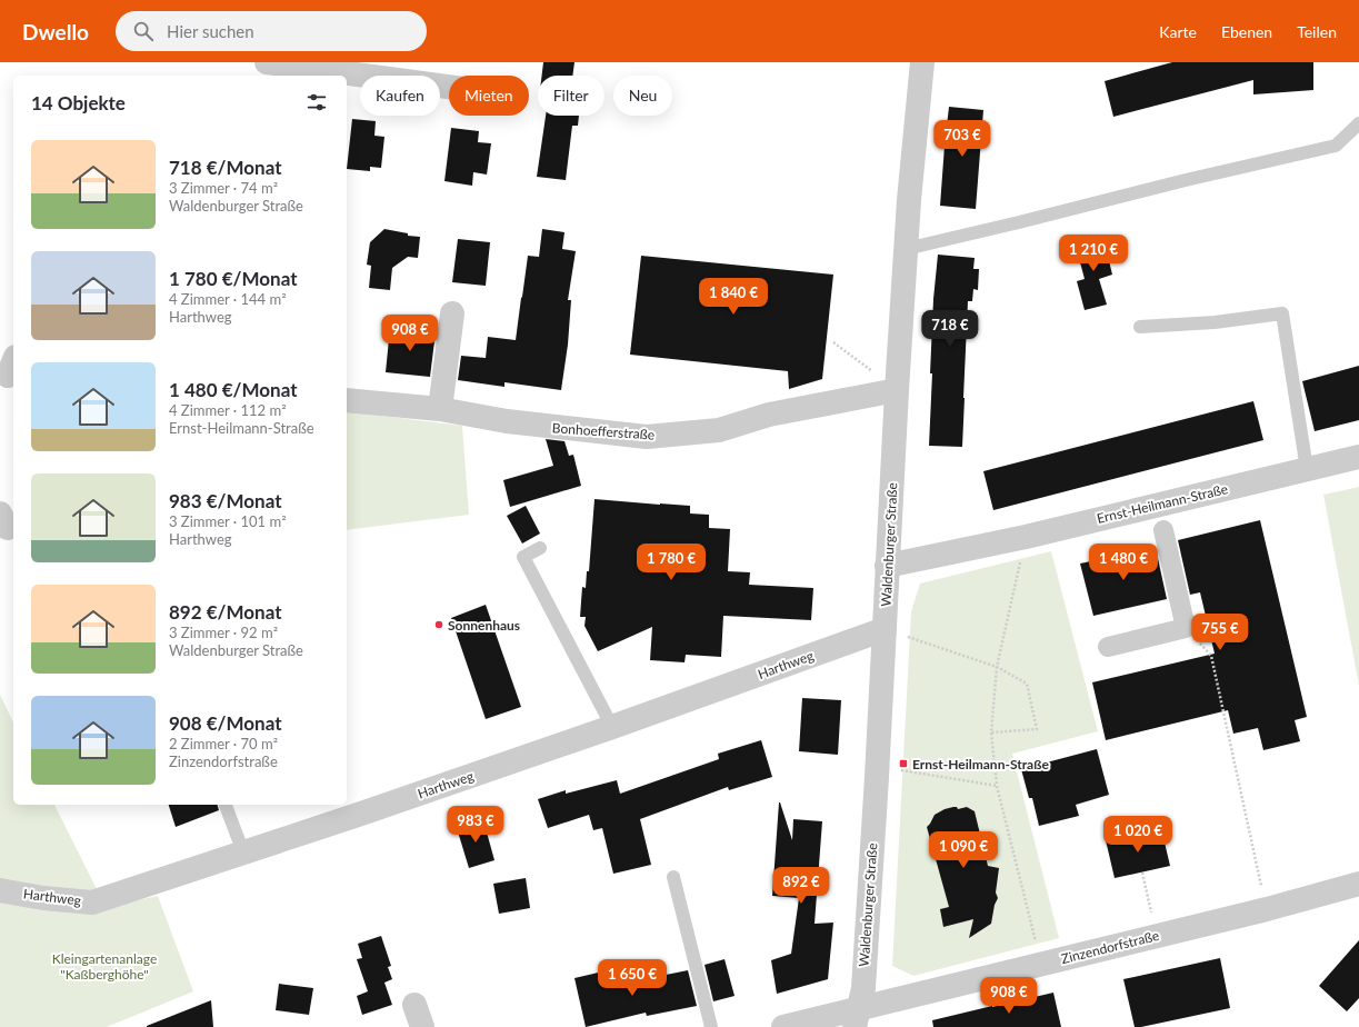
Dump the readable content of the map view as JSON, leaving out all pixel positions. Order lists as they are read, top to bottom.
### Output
{
  "streets": {
    "street": [
      "Bonhoefferstraße",
      "Ernst-Heilmann-Straße",
      "Waldenburger Straße",
      "Harthweg",
      "Zinzendorfstraße"
    ]
  },
  "crossings": [
    ["Bonhoefferstraße", "Waldenburger Straße"],
    ["Ernst-Heilmann-Straße", "Waldenburger Straße"],
    ["Waldenburger Straße", "Harthweg"],
    ["Waldenburger Straße", "Zinzendorfstraße"]
  ],
  "parks": ["Kleingartenanlage \"Kaßberghöhe\""],
  "places": {
    "other": ["Sonnenhaus"],
    "transit": ["Ernst-Heilmann-Straße"]
  },
  "page": {
    "header": "Dwello",
    "search": "Hier suchen",
    "nav": ["Karte", "Ebenen", "Teilen"],
    "chip": [
      "Kaufen",
      "Mieten",
      "Filter",
      "Neu"
    ],
    "heading": "14 Objekte",
    "price": [
      "703 €",
      "1 210 €",
      "1 840 €",
      "718 €",
      "908 €",
      "1 780 €",
      "1 480 €",
      "755 €",
      "983 €",
      "1 020 €",
      "1 090 €",
      "892 €",
      "1 650 €",
      "908 €"
    ],
    "list": [
      {
        "name": "718 €/Monat",
        "note": "3 Zimmer · 74 m² · Waldenburger Straße"
      },
      {
        "name": "1 780 €/Monat",
        "note": "4 Zimmer · 144 m² · Harthweg"
      },
      {
        "name": "1 480 €/Monat",
        "note": "4 Zimmer · 112 m² · Ernst-Heilmann-Straße"
      },
      {
        "name": "983 €/Monat",
        "note": "3 Zimmer · 101 m² · Harthweg"
      },
      {
        "name": "892 €/Monat",
        "note": "3 Zimmer · 92 m² · Waldenburger Straße"
      },
      {
        "name": "908 €/Monat",
        "note": "2 Zimmer · 70 m² · Zinzendorfstraße"
      }
    ]
  }
}
